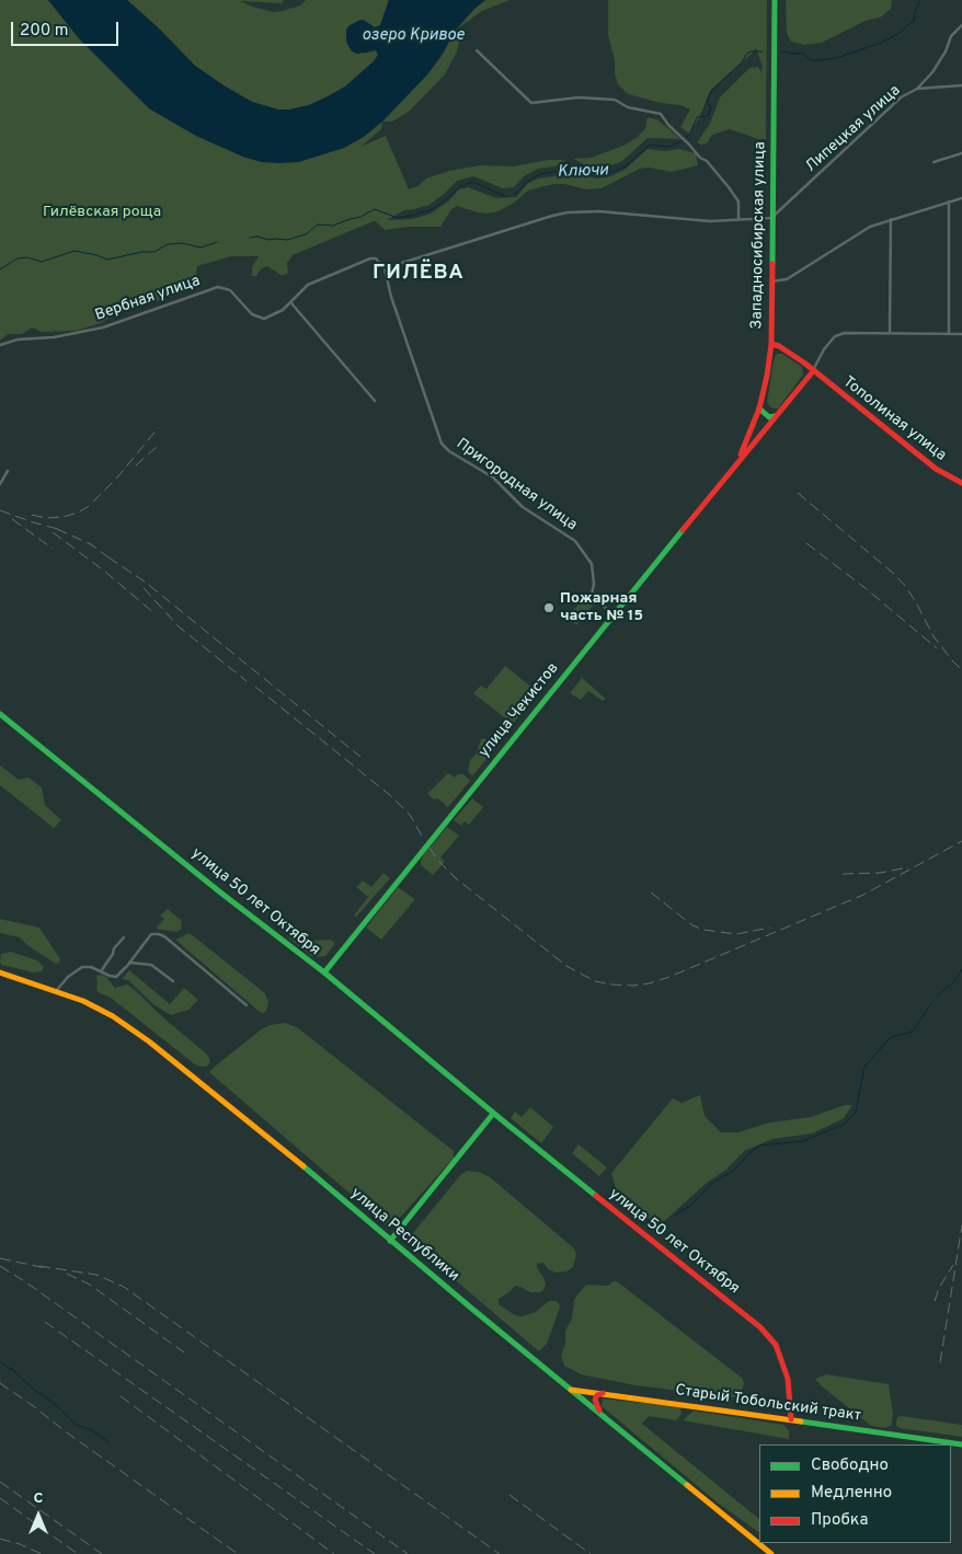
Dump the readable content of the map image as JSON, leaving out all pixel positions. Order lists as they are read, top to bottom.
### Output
{
  "streets": {
    "main road": [
      "Западносибирская улица",
      "Тополиная улица",
      "улица Чекистов",
      "улица 50 лет Октября",
      "улица Республики",
      "Старый Тобольский тракт"
    ],
    "street": ["Липецкая улица", "Вербная улица", "Пригородная улица"]
  },
  "crossings": [
    ["Липецкая улица", "Западносибирская улица"],
    ["Западносибирская улица", "Тополиная улица"],
    ["Западносибирская улица", "улица Чекистов"],
    ["Пригородная улица", "улица Чекистов"],
    ["улица Чекистов", "улица 50 лет Октября"],
    ["улица 50 лет Октября", "Старый Тобольский тракт"],
    ["улица Республики", "Старый Тобольский тракт"]
  ],
  "districts": ["ГИЛЁВА"],
  "water": ["озеро Кривое", "Ключи"],
  "parks": ["Гилёвская роща"],
  "places": ["Пожарная часть № 15"],
  "legend": ["Свободно", "Медленно", "Пробка"],
  "scale_bar": "200 m",
  "north": "top"
}
